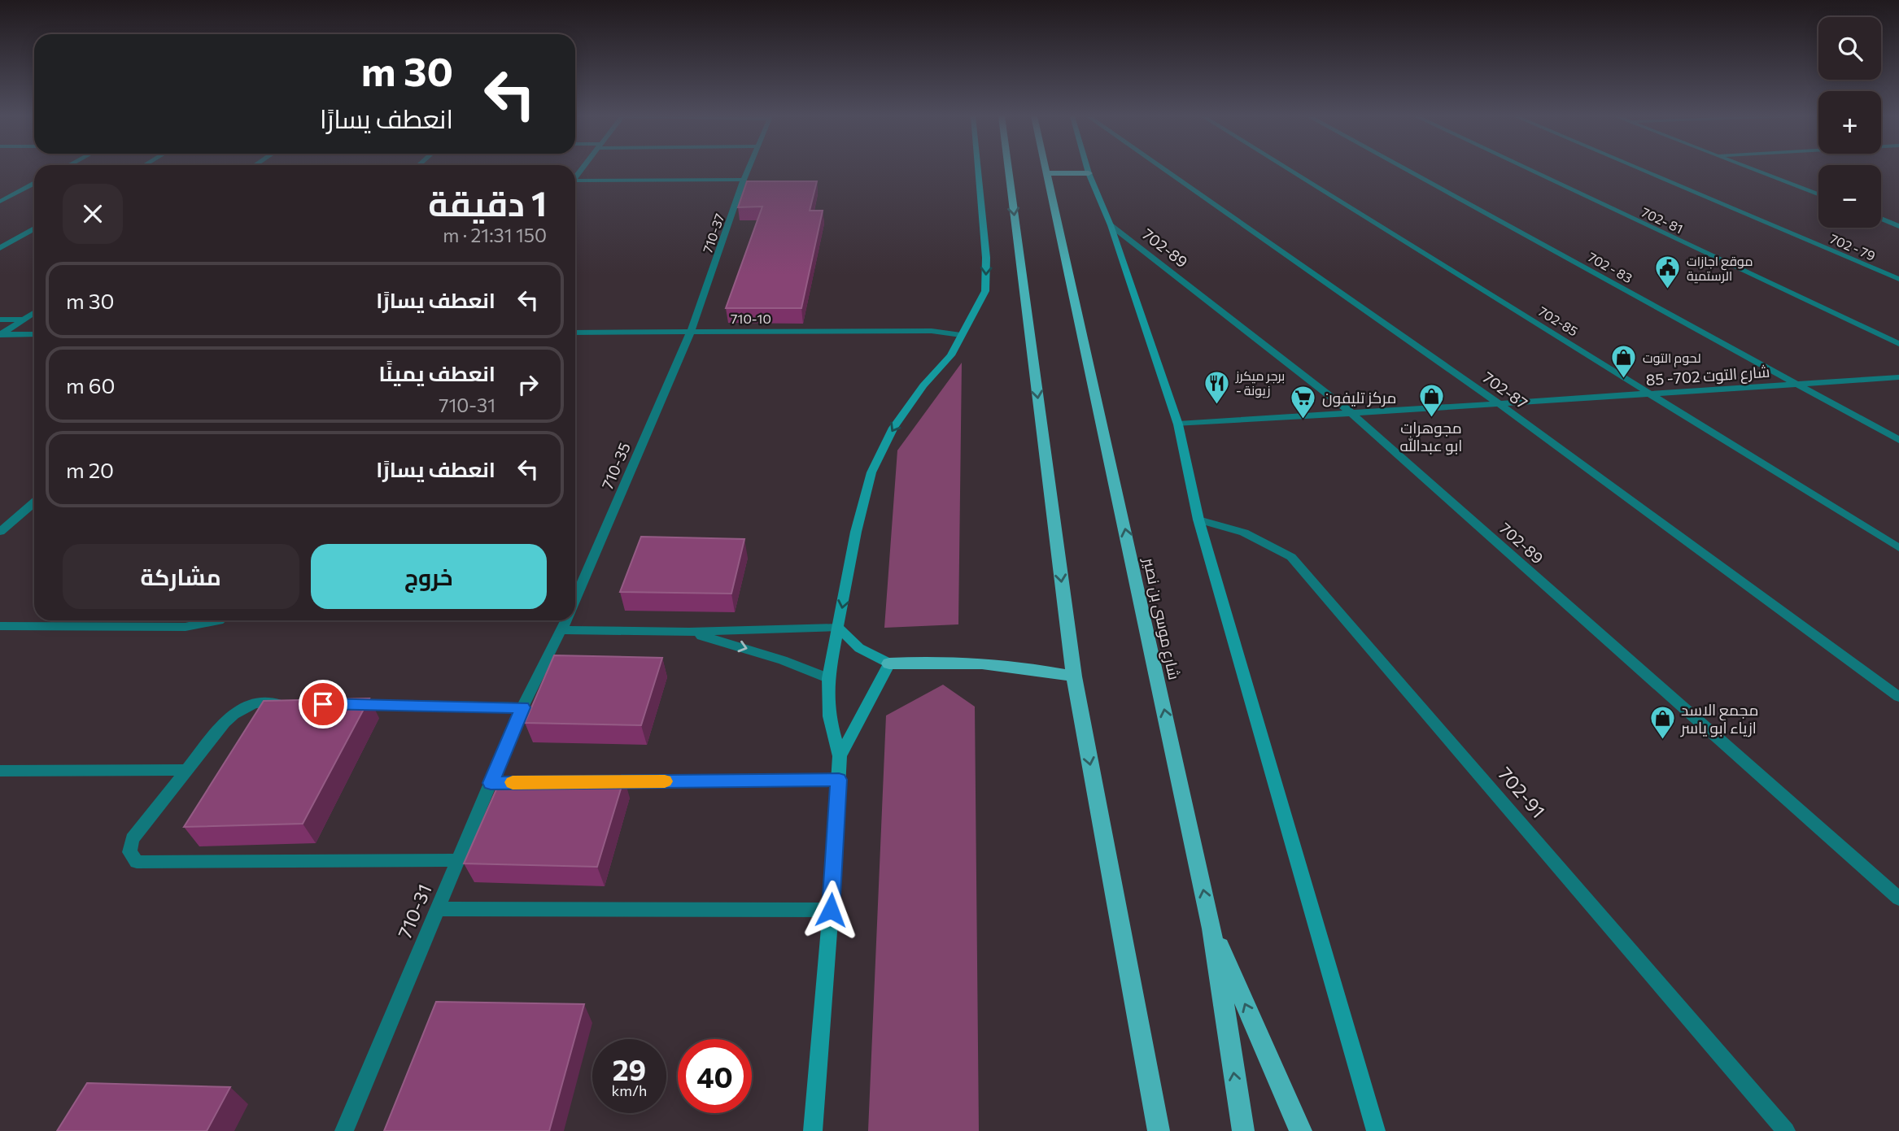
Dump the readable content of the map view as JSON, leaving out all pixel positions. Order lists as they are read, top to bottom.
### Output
{
  "streets": {
    "main road": ["شارع موسى بن نصير"],
    "street": [
      "702- 81",
      "710-37",
      "702 - 79",
      "702-89",
      "702 - 83",
      "710-10",
      "702-85",
      "شارع التوت 702- 85",
      "702-87",
      "710-35",
      "702-91",
      "710-31"
    ]
  },
  "crossings": [
    ["710-37", "710-10"],
    ["710-37", "710-35"],
    ["702-89", "شارع التوت 702- 85"],
    ["702 - 83", "شارع التوت 702- 85"],
    ["710-10", "710-35"],
    ["702-85", "شارع التوت 702- 85"],
    ["شارع التوت 702- 85", "702-87"],
    ["710-35", "710-31"]
  ],
  "places": {
    "public building": ["موقع اجازات الرستمية"],
    "shop": ["لحوم التوت", "مجوهرات ابو عبدالله", "مجمع الاسد ازياء ابو ياسر"],
    "restaurant": ["برجر ميكرز - زيونة"],
    "supermarket": ["مركز تليفون"]
  },
  "page": {
    "map_buttons": ["+", "−"],
    "turn": ["30 m", "انعطف يسارًا"],
    "heading": ["1 دقيقة", "150 m · 21:31"],
    "list": [
      {
        "name": "انعطف يسارًا",
        "value": "30 m"
      },
      {
        "name": "انعطف يمينًا",
        "note": "710-31",
        "value": "60 m"
      },
      {
        "name": "انعطف يسارًا",
        "value": "20 m"
      }
    ],
    "buttons": ["خروج", "مشاركة"],
    "speed": "29 km/h",
    "limit": "40"
  }
}
